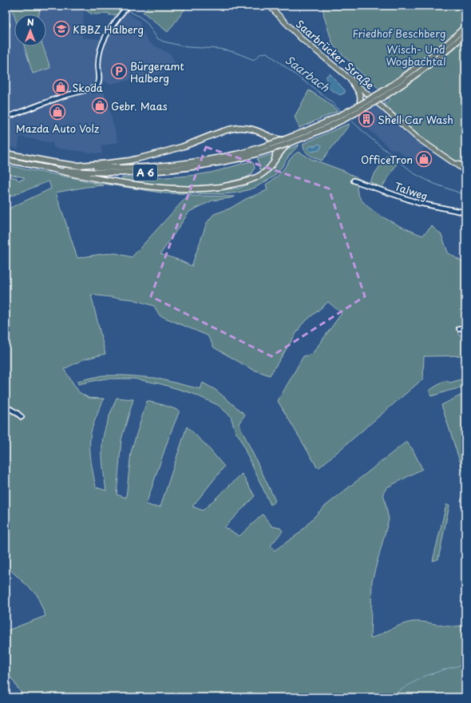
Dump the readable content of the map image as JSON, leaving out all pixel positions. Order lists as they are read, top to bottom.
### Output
{
  "streets": {
    "highway": ["A 6"],
    "main road": ["Saarbrücker Straße"],
    "street": ["Talweg"]
  },
  "crossings": [
    ["Saarbrücker Straße", "A 6"]
  ],
  "water": ["Saarbach"],
  "parks": ["Friedhof Beschberg", "Wisch- Und Wogbachtal"],
  "places": {
    "school or university": ["KBBZ Halberg"],
    "parking": ["Bürgeramt Halberg"],
    "shop": [
      "Skoda",
      "Gebr. Maas",
      "Mazda Auto Volz",
      "OfficeTron"
    ],
    "building": ["Shell Car Wash"]
  },
  "north": "top"
}
